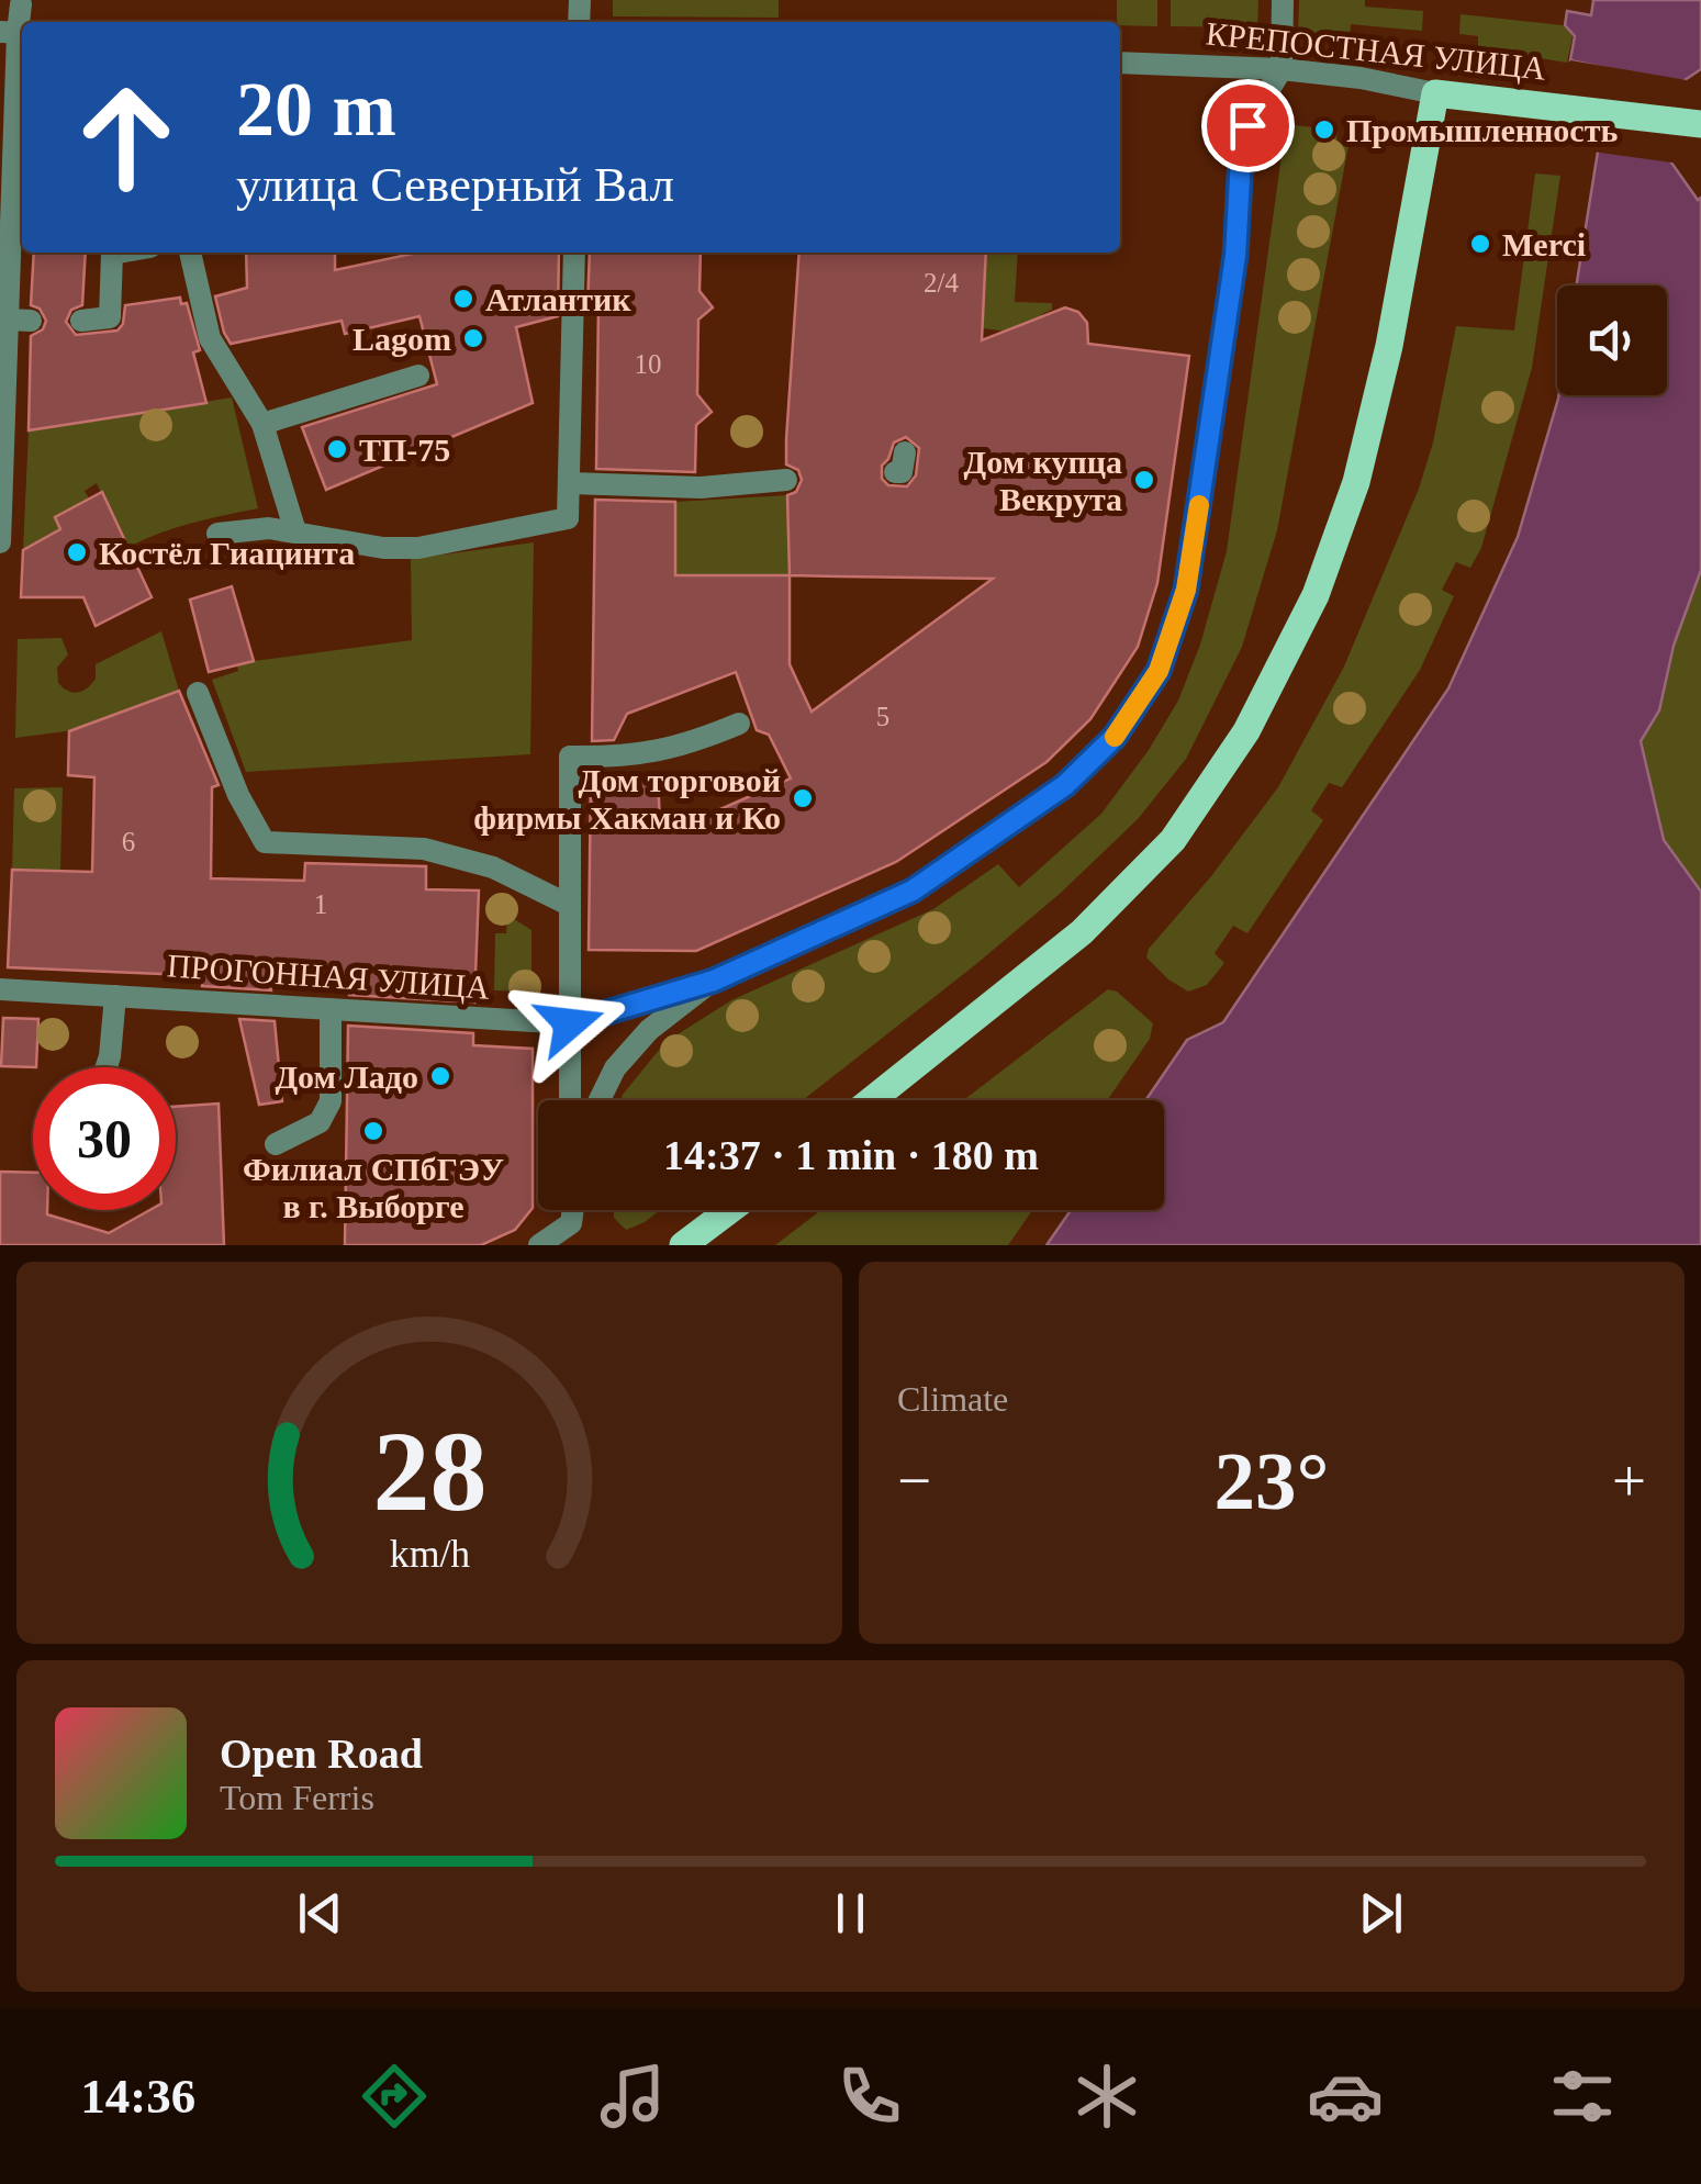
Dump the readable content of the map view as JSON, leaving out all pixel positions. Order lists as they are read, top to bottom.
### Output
{
  "streets": {
    "main road": ["КРЕПОСТНАЯ УЛИЦА"],
    "street": ["ПРОГОННАЯ УЛИЦА"]
  },
  "places": [
    "Промышленность",
    "Merci",
    "Атлантик",
    "Lagom",
    "ТП-75",
    "Дом купца Векрута",
    "Костёл Гиацинта",
    "Дом торговой фирмы Хакман и Ко",
    "Дом Ладо",
    "Филиал СПбГЭУ в г. Выборге"
  ],
  "house_numbers": [
    "2/4",
    "10",
    "5",
    "6",
    "1"
  ],
  "page": {
    "turn": ["20 m", "улица Северный Вал"],
    "limit": "30",
    "trip": "14:37 · 1 min · 180 m",
    "tile": "Climate",
    "heat": ["−", "23°", "+"],
    "song": ["Open Road", "Tom Ferris"],
    "tabs": "14:36",
    "gauge": ["28", "km/h"]
  }
}
